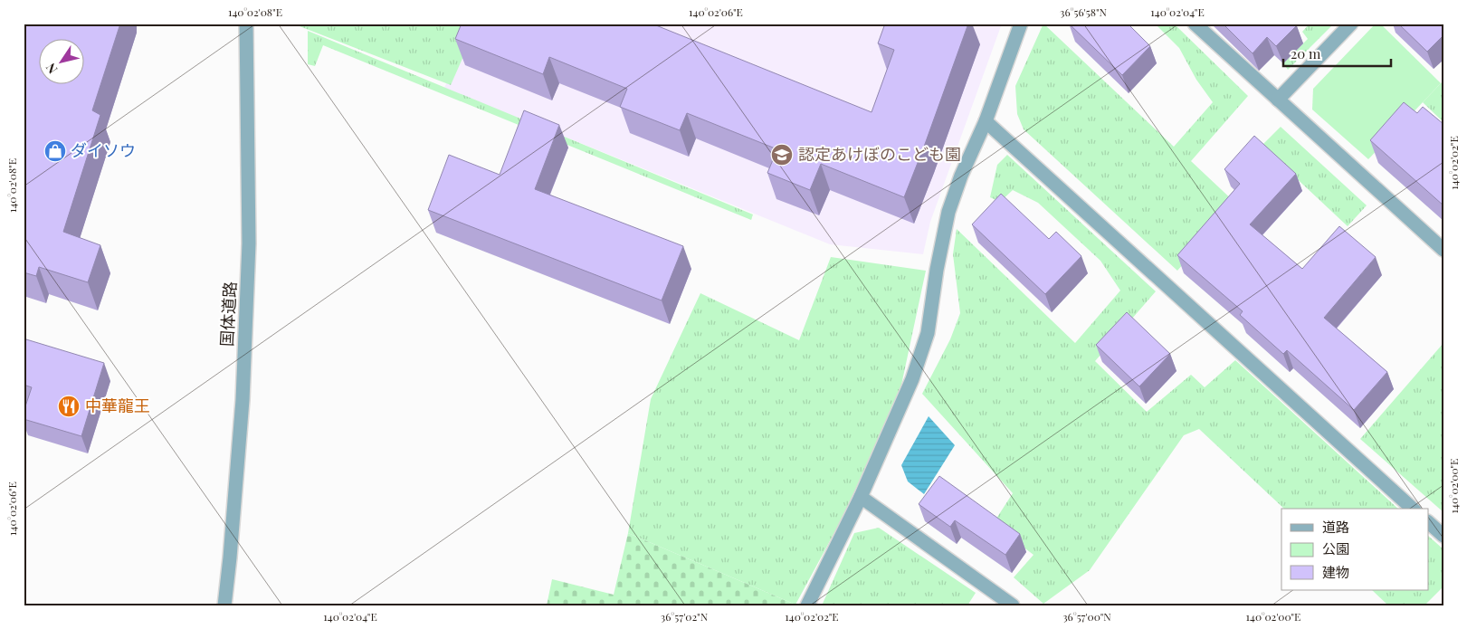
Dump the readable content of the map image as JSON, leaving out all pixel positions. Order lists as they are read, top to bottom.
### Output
{
  "streets": {
    "street": ["国体道路"]
  },
  "places": {
    "shop": ["ダイソウ"],
    "school or university": ["認定あけぼのこども園"],
    "restaurant": ["中華龍王"]
  },
  "legend": ["道路", "公園", "建物"],
  "scale_bar": "20 m",
  "north": "bottom left",
  "coordinates": [
    "140°02'08\"E",
    "140°02'06\"E",
    "36°56'58\"N",
    "140°02'04\"E",
    "140°02'02\"E",
    "140°02'00\"E",
    "36°57'02\"N",
    "36°57'00\"N"
  ]
}
